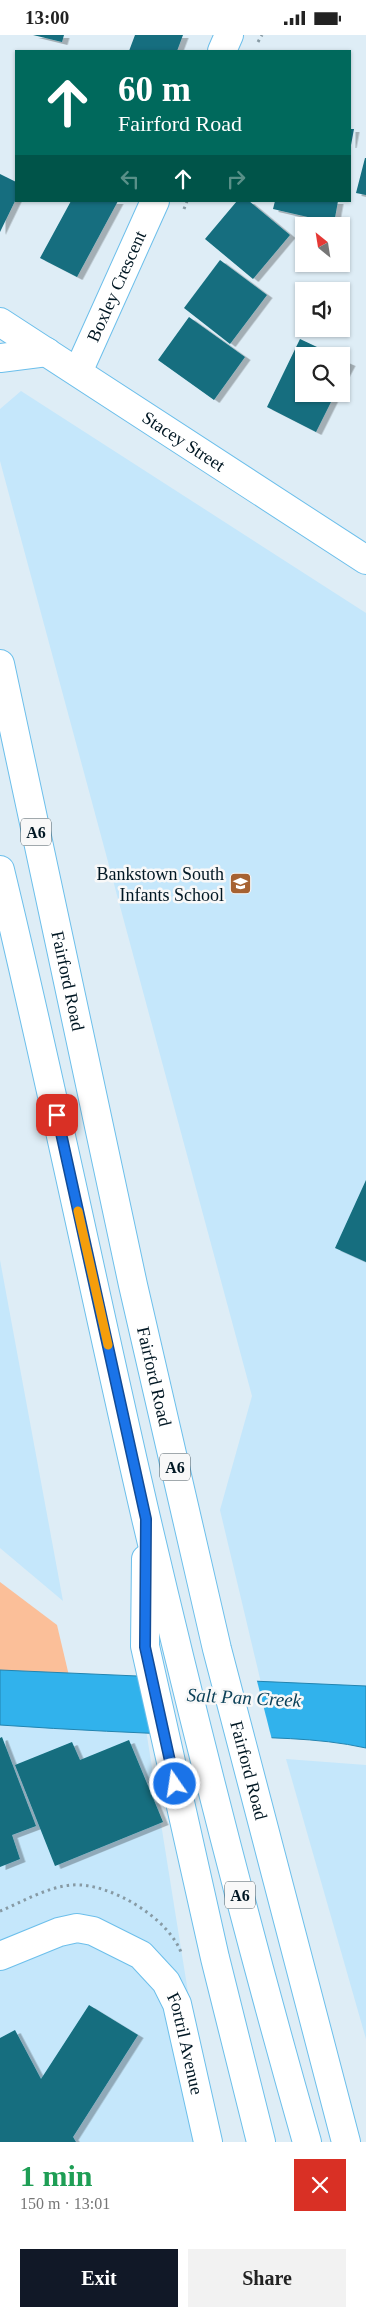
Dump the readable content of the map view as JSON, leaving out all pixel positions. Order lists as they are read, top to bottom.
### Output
{
  "streets": {
    "main road": [
      "Boxley Crescent",
      "Stacey Street",
      "A6",
      "Fairford Road",
      "Fortril Avenue"
    ]
  },
  "crossings": [
    ["Boxley Crescent", "Stacey Street"]
  ],
  "water": ["Salt Pan Creek"],
  "places": {
    "school or university": ["Bankstown South Infants School"]
  },
  "north": "top left",
  "page": {
    "status": "13:00",
    "turn": ["60 m", "Fairford Road"],
    "heading": ["1 min", "150 m · 13:01"],
    "buttons": ["Exit", "Share"]
  }
}
